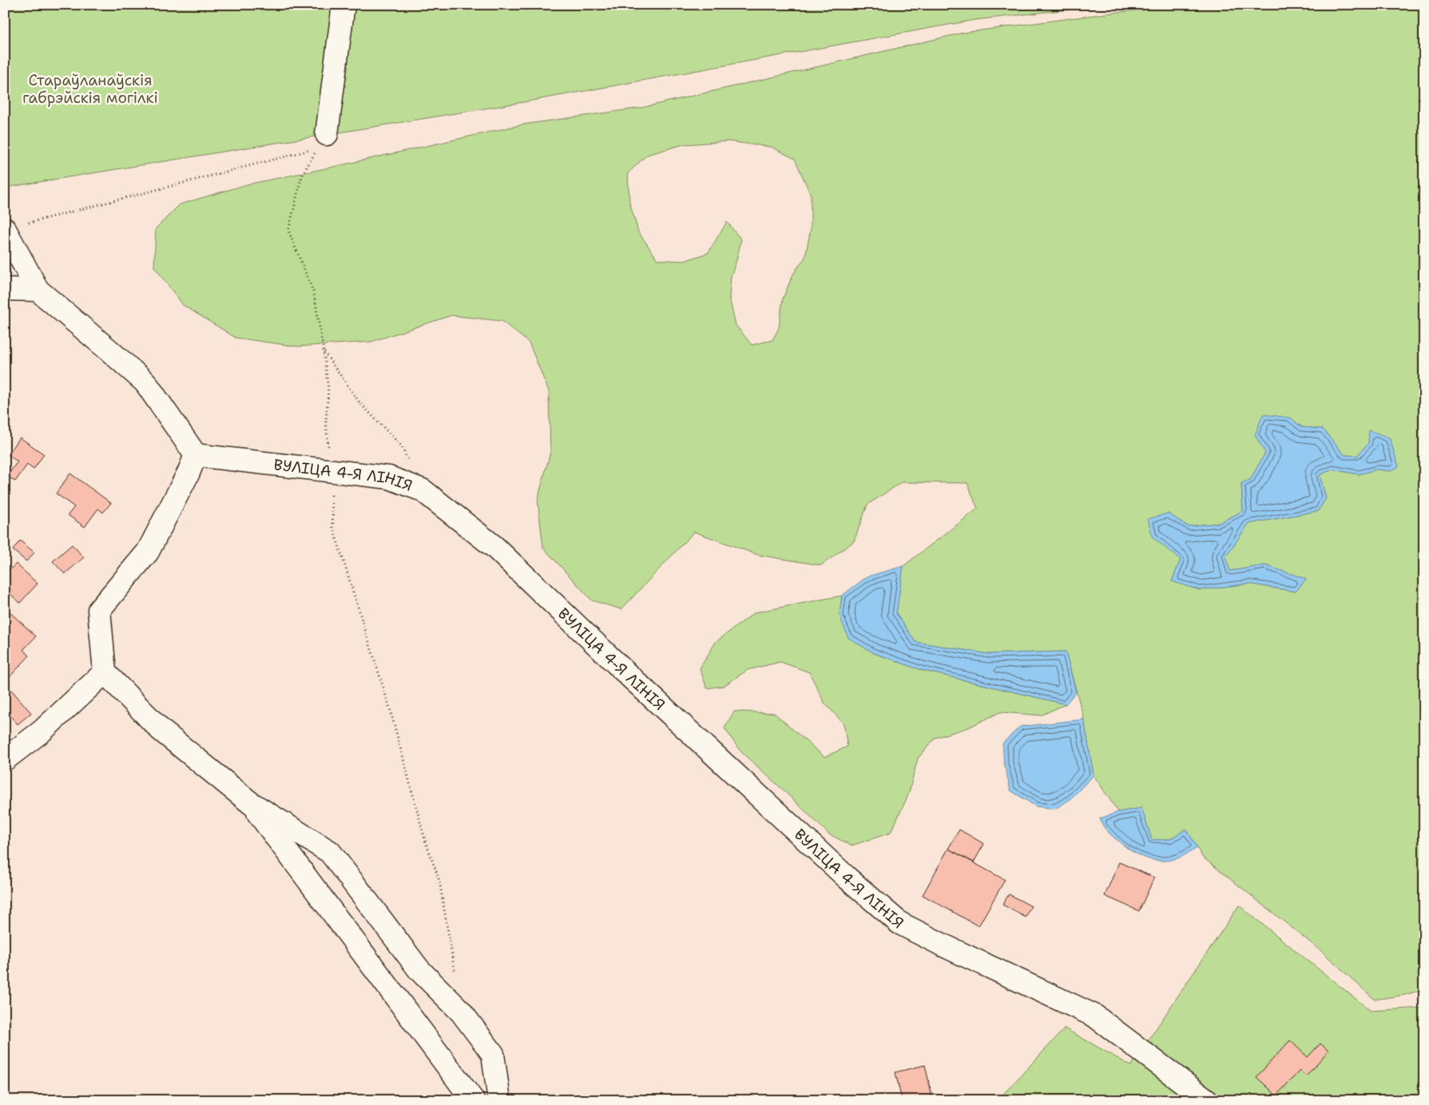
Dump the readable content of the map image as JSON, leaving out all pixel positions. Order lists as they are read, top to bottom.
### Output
{
  "streets": {
    "street": ["ВУЛІЦА 4-Я ЛІНІЯ"]
  },
  "parks": ["Стараўланаўскія габрэйскія могілкі"]
}
